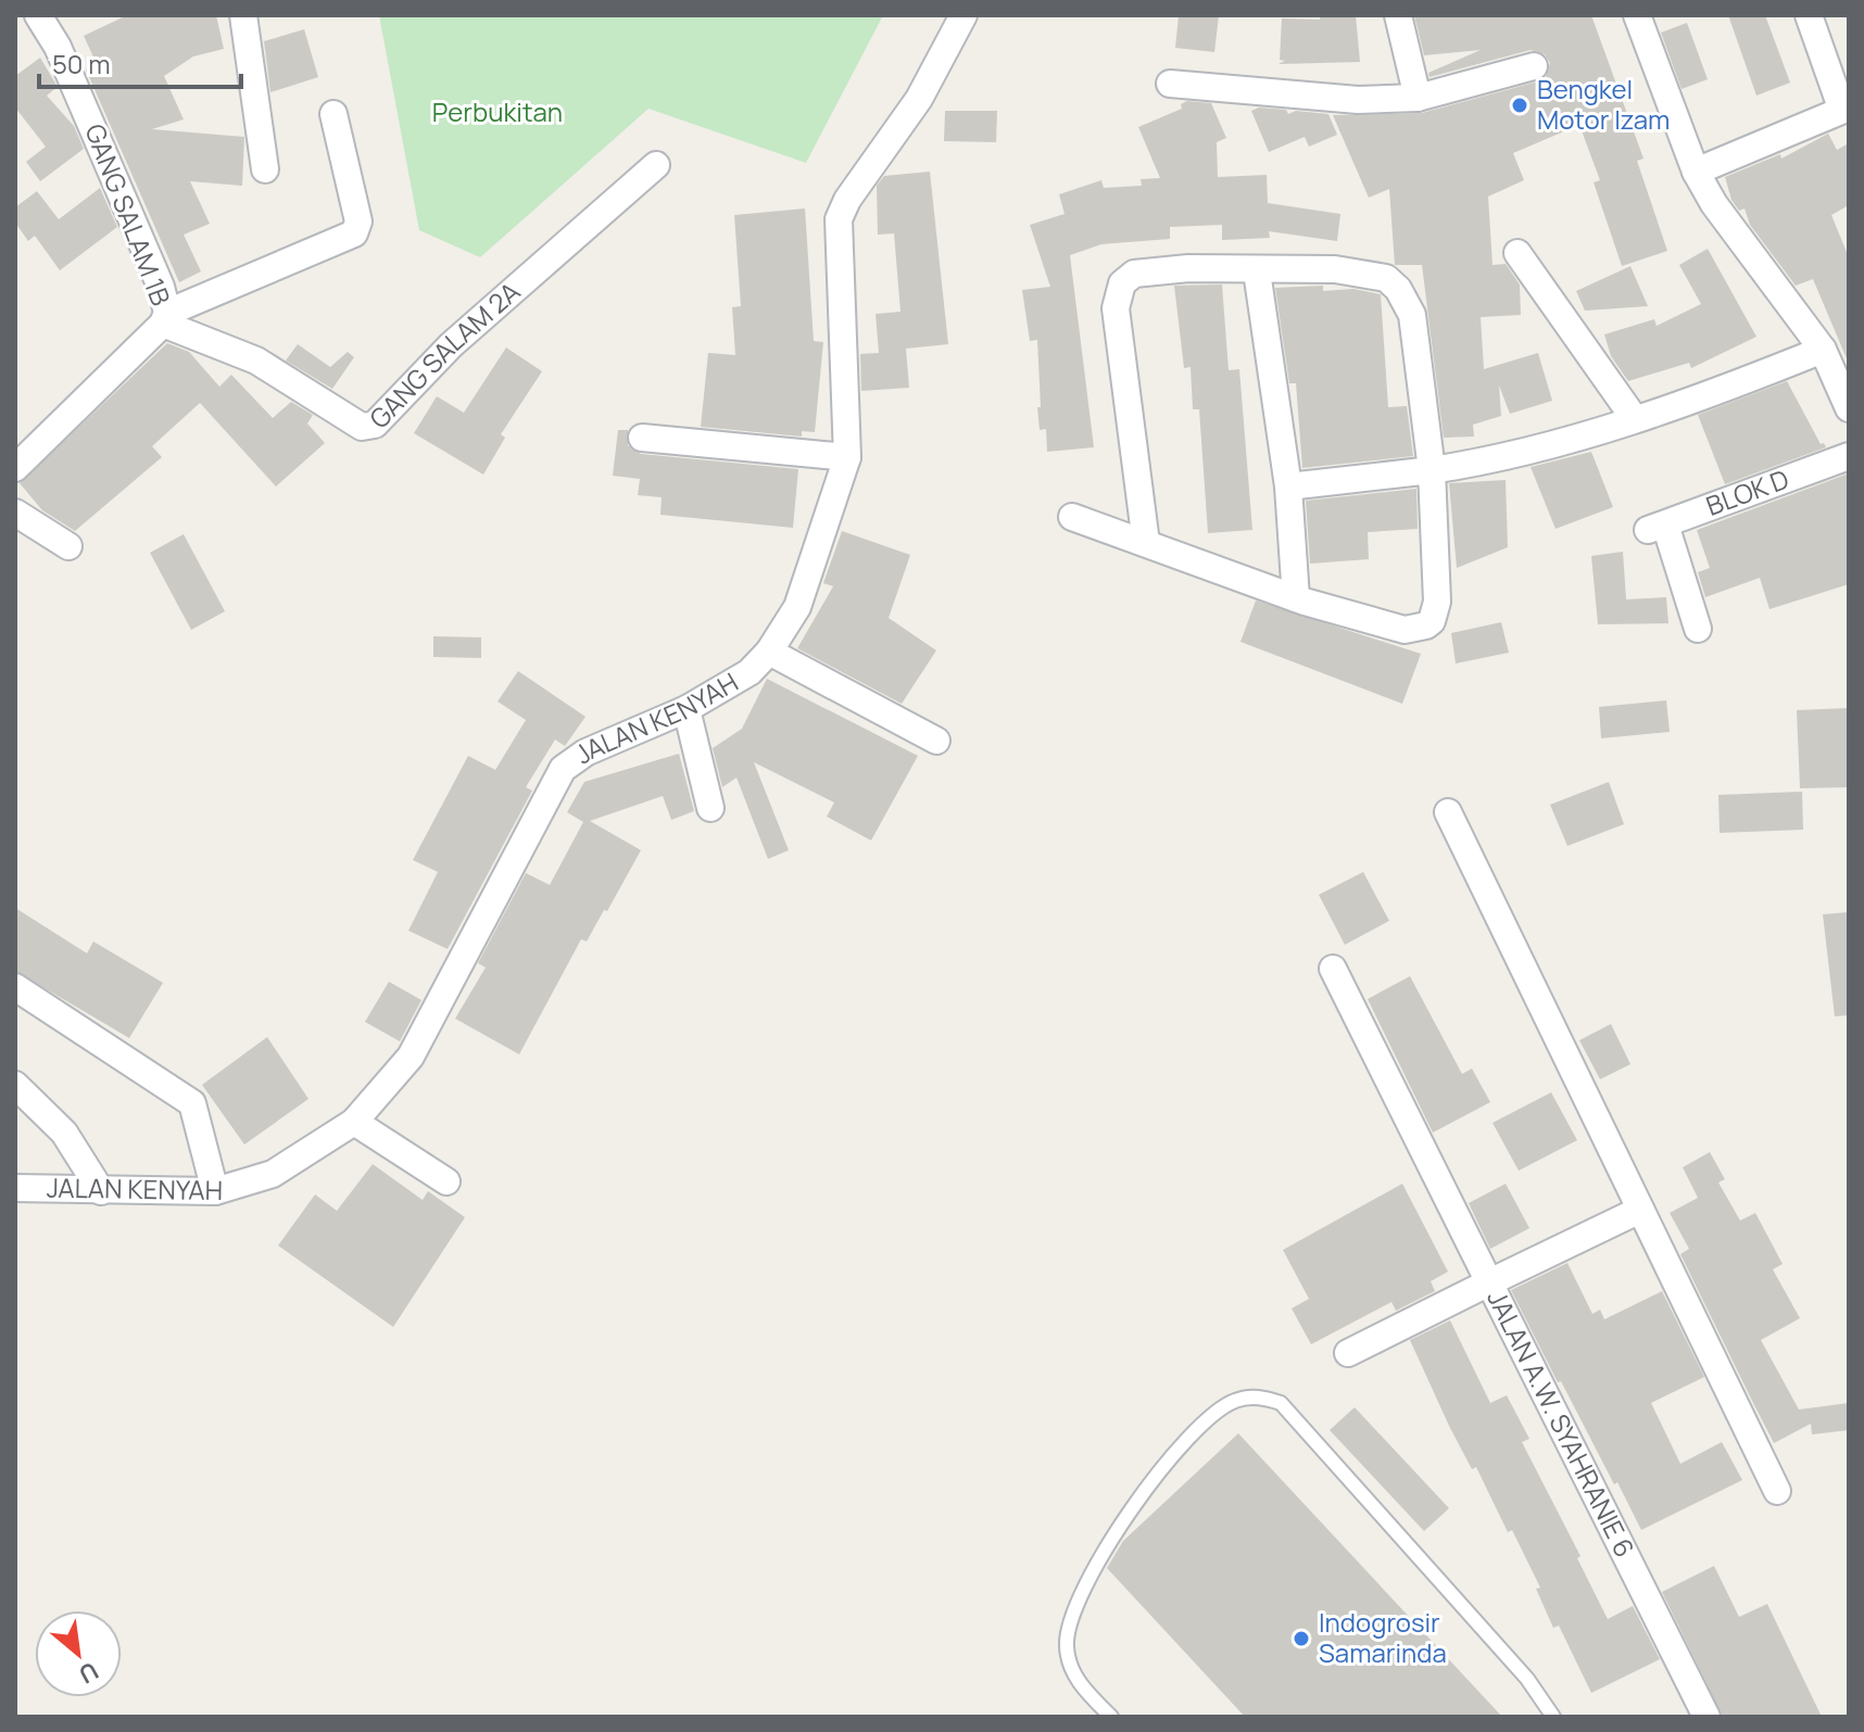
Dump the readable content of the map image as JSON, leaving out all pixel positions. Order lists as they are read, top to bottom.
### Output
{
  "streets": {
    "street": [
      "GANG SALAM 1B",
      "GANG SALAM 2A",
      "BLOK D",
      "JALAN KENYAH",
      "JALAN A.W. SYAHRANIE 6"
    ]
  },
  "crossings": [
    ["GANG SALAM 1B", "GANG SALAM 2A"]
  ],
  "parks": ["Perbukitan"],
  "places": ["Bengkel Motor Izam", "Indogrosir Samarinda"],
  "scale_bar": "50 m",
  "north": "bottom right"
}
